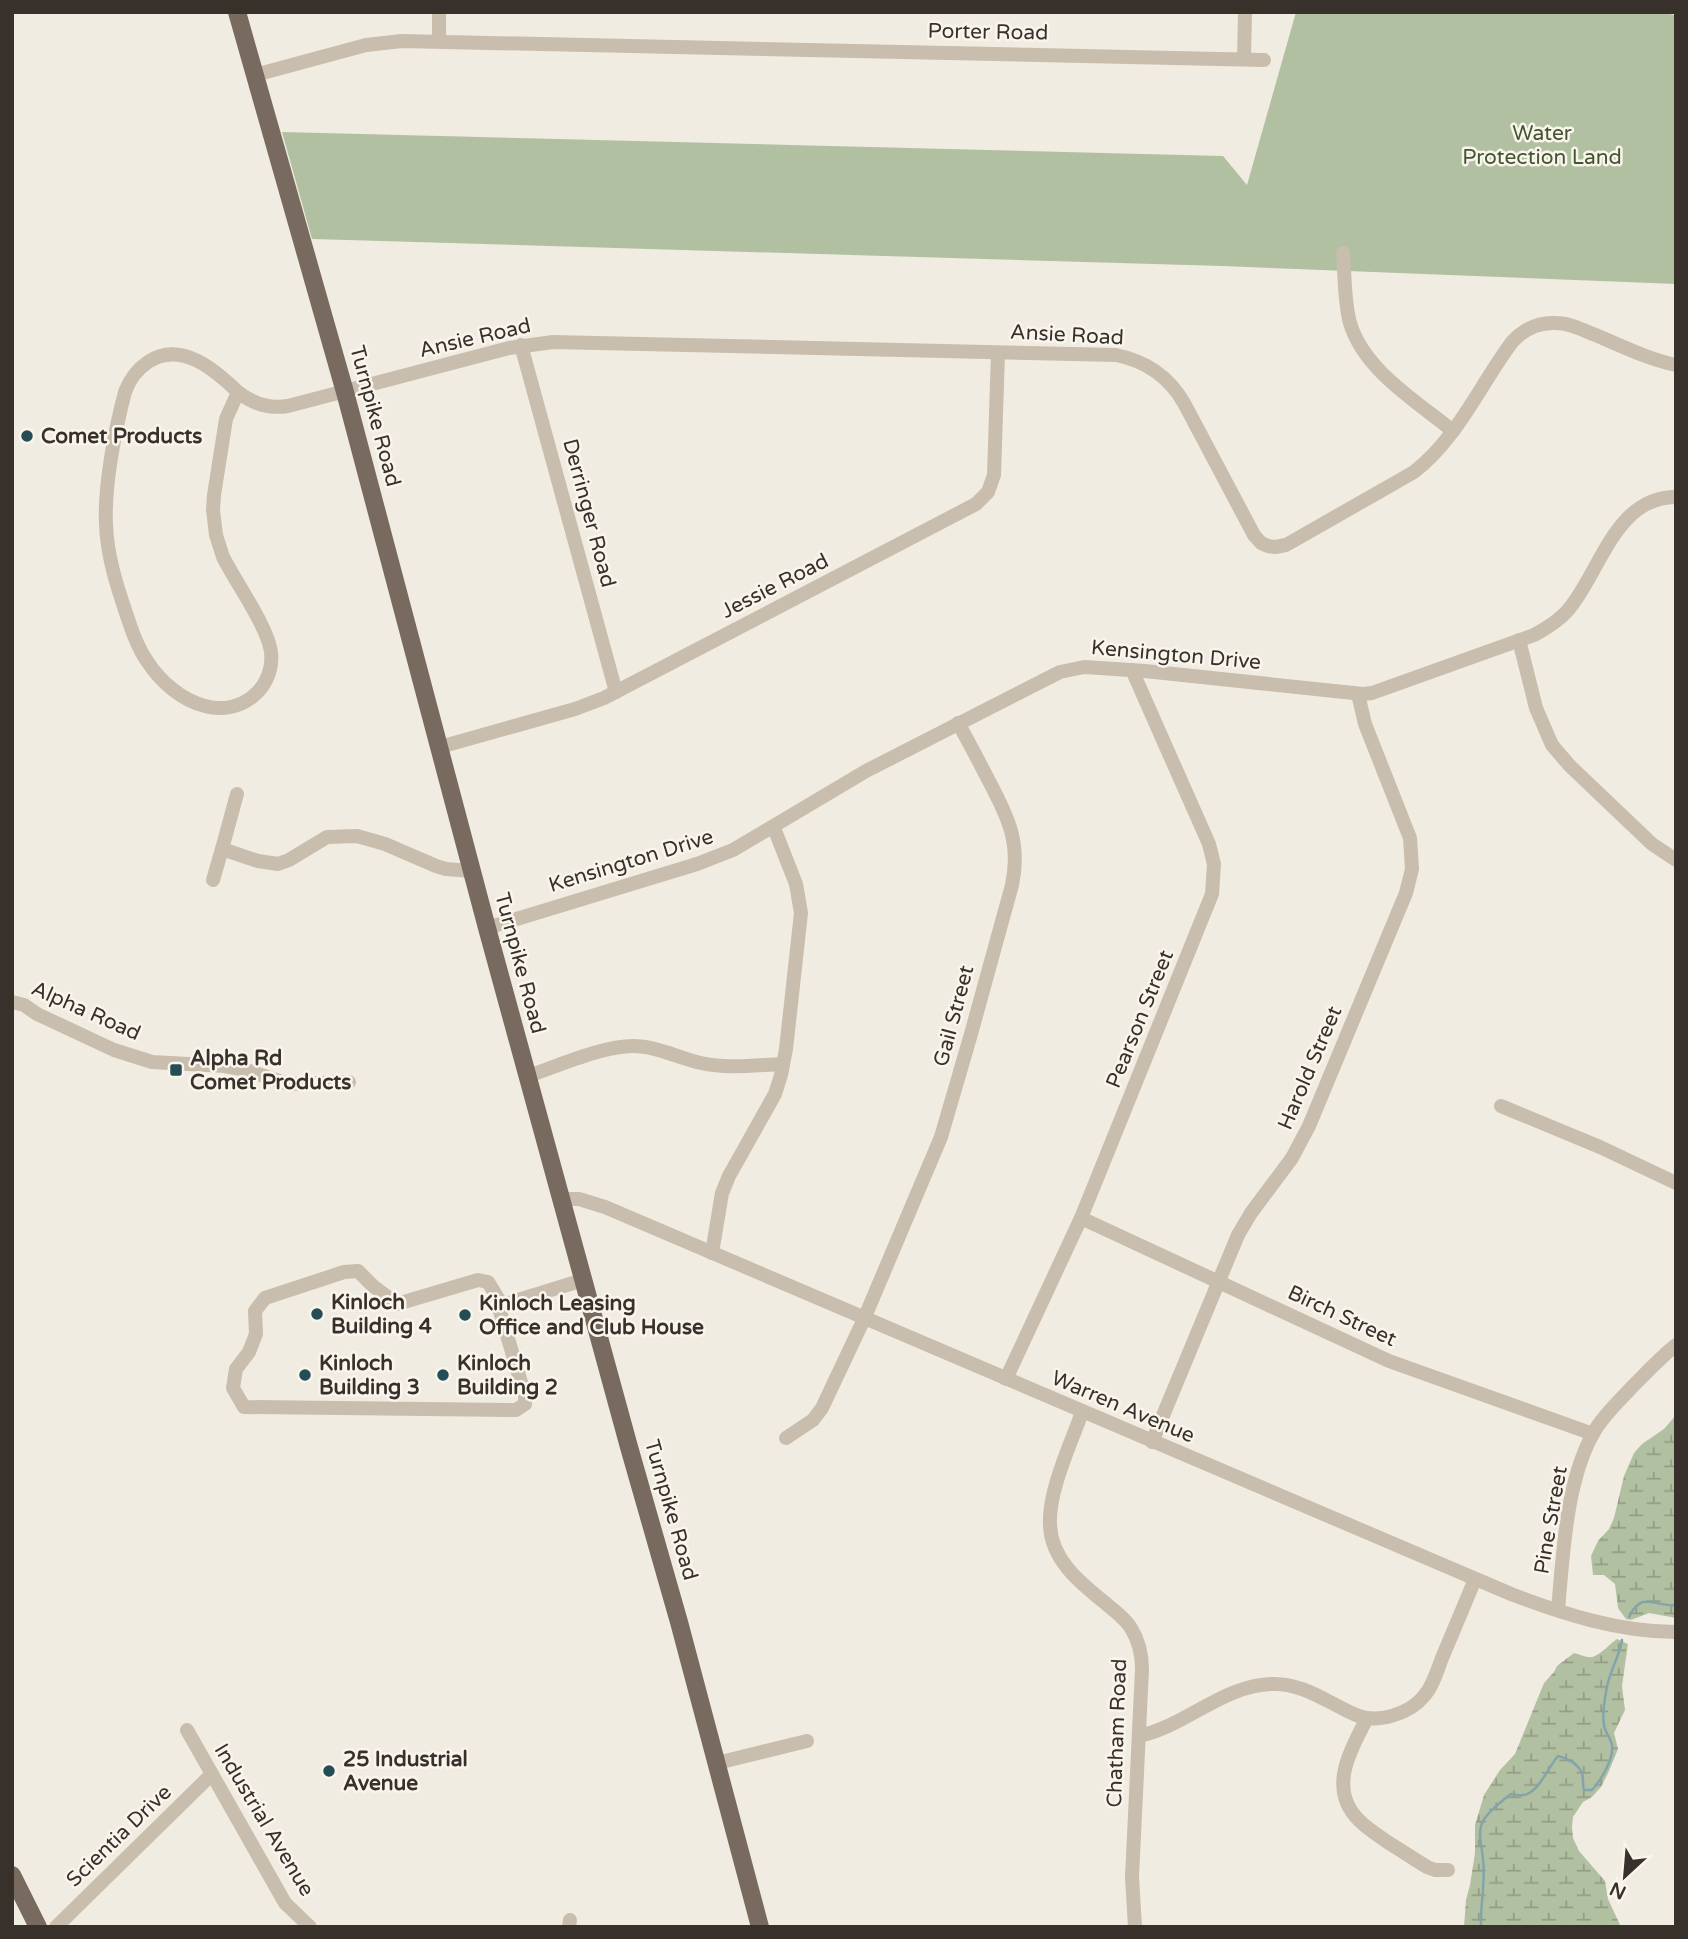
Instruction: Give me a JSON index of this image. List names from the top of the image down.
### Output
{
  "streets": {
    "main road": ["Turnpike Road"],
    "street": [
      "Porter Road",
      "Ansie Road",
      "Derringer Road",
      "Jessie Road",
      "Kensington Drive",
      "Alpha Road",
      "Gail Street",
      "Pearson Street",
      "Harold Street",
      "Birch Street",
      "Warren Avenue",
      "Pine Street",
      "Chatham Road",
      "Industrial Avenue",
      "Scientia Drive"
    ]
  },
  "crossings": [
    ["Porter Road", "Turnpike Road"],
    ["Ansie Road", "Turnpike Road"],
    ["Ansie Road", "Derringer Road"],
    ["Ansie Road", "Jessie Road"],
    ["Turnpike Road", "Jessie Road"],
    ["Turnpike Road", "Kensington Drive"],
    ["Turnpike Road", "Warren Avenue"],
    ["Derringer Road", "Jessie Road"],
    ["Kensington Drive", "Gail Street"],
    ["Kensington Drive", "Pearson Street"],
    ["Kensington Drive", "Harold Street"],
    ["Gail Street", "Warren Avenue"],
    ["Pearson Street", "Birch Street"],
    ["Pearson Street", "Warren Avenue"],
    ["Harold Street", "Birch Street"],
    ["Harold Street", "Warren Avenue"],
    ["Birch Street", "Pine Street"],
    ["Warren Avenue", "Pine Street"],
    ["Warren Avenue", "Chatham Road"],
    ["Industrial Avenue", "Scientia Drive"]
  ],
  "parks": ["Water Protection Land"],
  "places": {
    "other": [
      "Comet Products",
      "Kinloch Building 4",
      "Kinloch Leasing Office and Club House",
      "Kinloch Building 3",
      "Kinloch Building 2",
      "25 Industrial Avenue"
    ],
    "transit": ["Alpha Rd Comet Products"]
  },
  "north": "bottom left"
}
